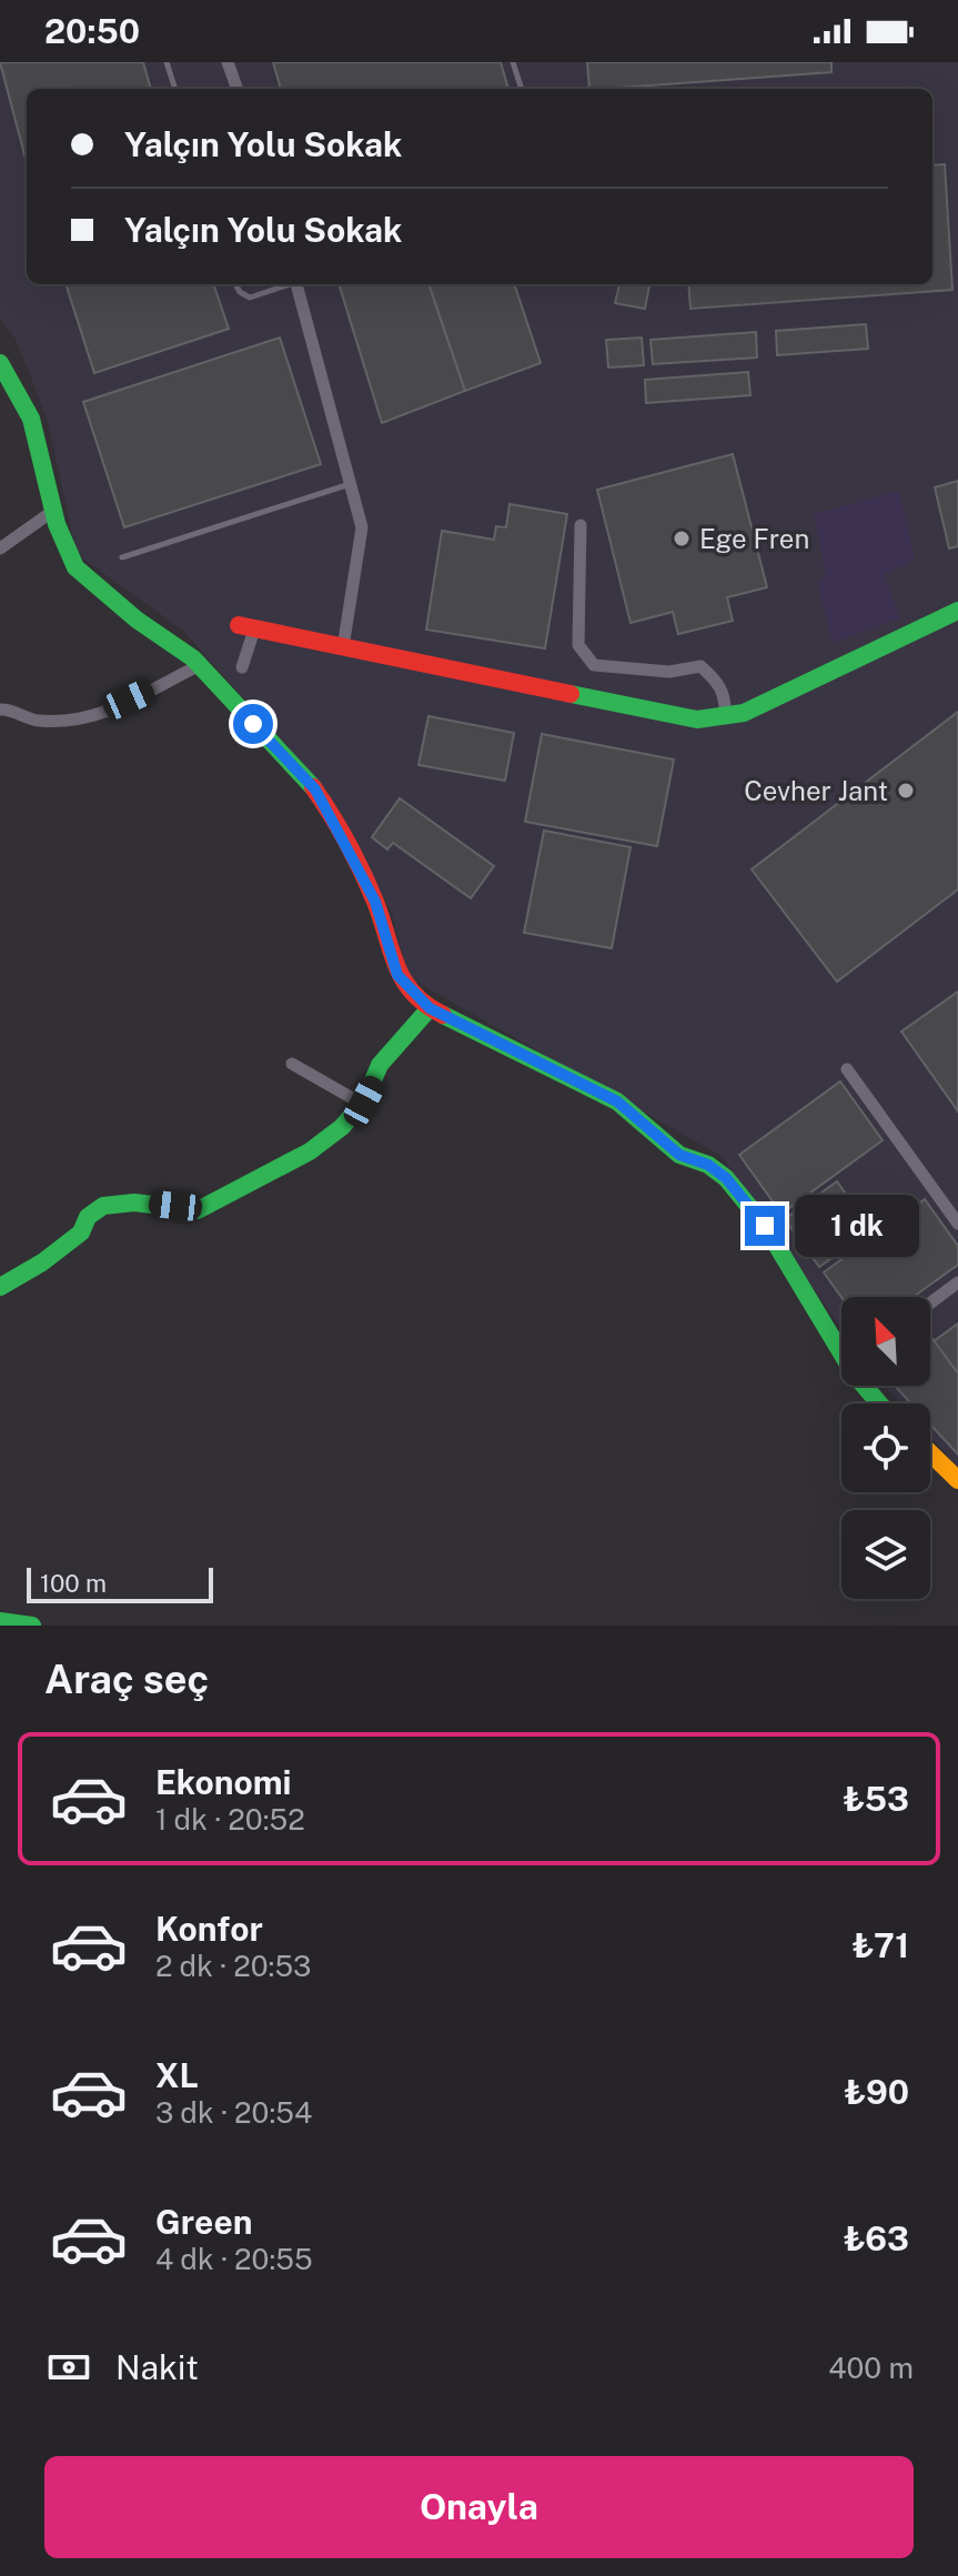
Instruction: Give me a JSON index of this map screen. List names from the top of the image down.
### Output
{
  "places": ["Ege Fren", "Cevher Jant"],
  "scale_bar": "100 m",
  "north": "top left",
  "page": {
    "status": "20:50",
    "banner": ["Yalçın Yolu Sokak", "Yalçın Yolu Sokak"],
    "bubble": "1 dk",
    "scale": "100 m",
    "heading": "Araç seç",
    "list": [
      {
        "name": "Ekonomi",
        "note": "1 dk · 20:52",
        "value": "₺53"
      },
      {
        "name": "Konfor",
        "note": "2 dk · 20:53",
        "value": "₺71"
      },
      {
        "name": "XL",
        "note": "3 dk · 20:54",
        "value": "₺90"
      },
      {
        "name": "Green",
        "note": "4 dk · 20:55",
        "value": "₺63"
      }
    ],
    "pay": ["Nakit", "400 m"],
    "buttons": "Onayla"
  }
}
